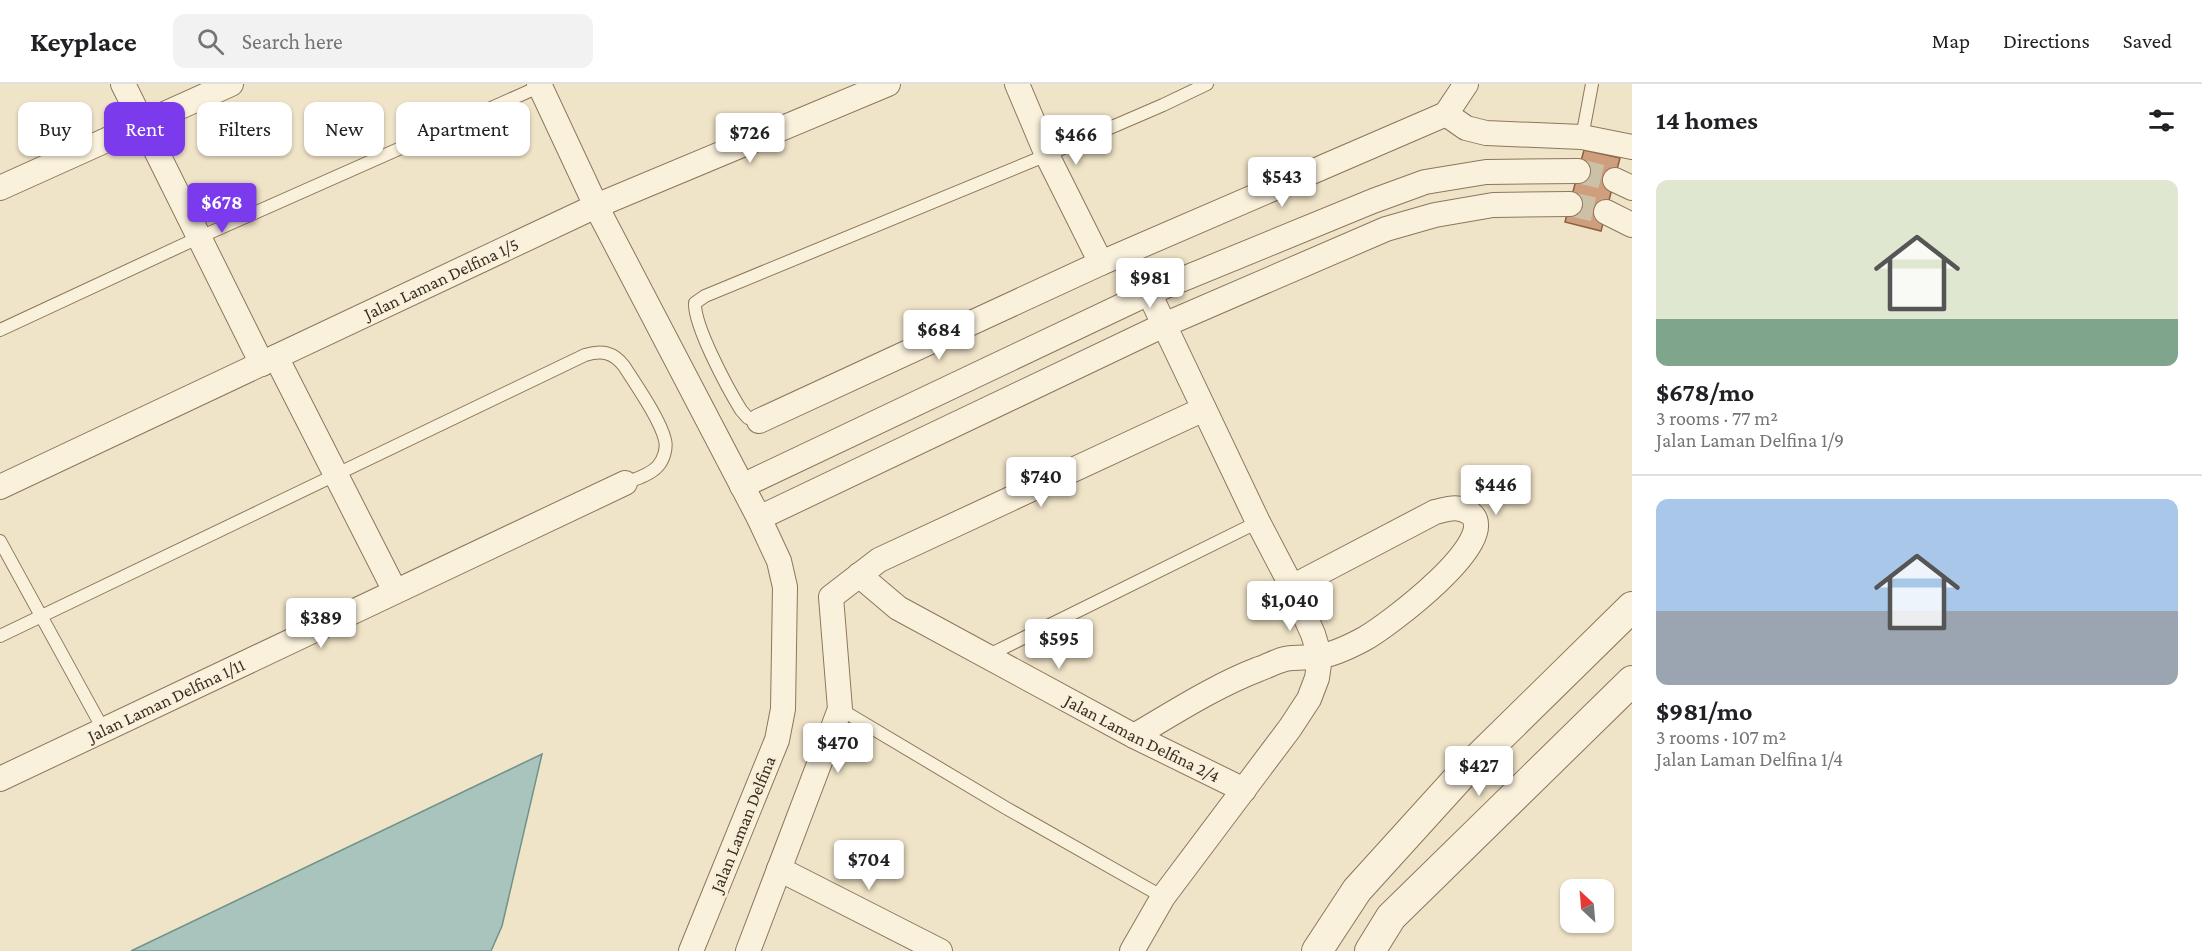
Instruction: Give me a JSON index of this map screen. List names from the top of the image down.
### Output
{
  "streets": {
    "street": [
      "Jalan Laman Delfina 1/5",
      "Jalan Laman Delfina 1/11",
      "Jalan Laman Delfina 2/4",
      "Jalan Laman Delfina"
    ]
  },
  "crossings": [
    ["Jalan Laman Delfina 1/5", "Jalan Laman Delfina"]
  ],
  "north": "top left",
  "page": {
    "header": "Keyplace",
    "search": "Search here",
    "nav": ["Map", "Directions", "Saved"],
    "heading": "14 homes",
    "chip": [
      "Buy",
      "Rent",
      "Filters",
      "New",
      "Apartment"
    ],
    "price": [
      "$726",
      "$466",
      "$543",
      "$678",
      "$981",
      "$684",
      "$740",
      "$446",
      "$1,040",
      "$389",
      "$595",
      "$470",
      "$427",
      "$704"
    ],
    "list": [
      {
        "name": "$678/mo",
        "note": "3 rooms · 77 m² · Jalan Laman Delfina 1/9"
      },
      {
        "name": "$981/mo",
        "note": "3 rooms · 107 m² · Jalan Laman Delfina 1/4"
      }
    ]
  }
}
